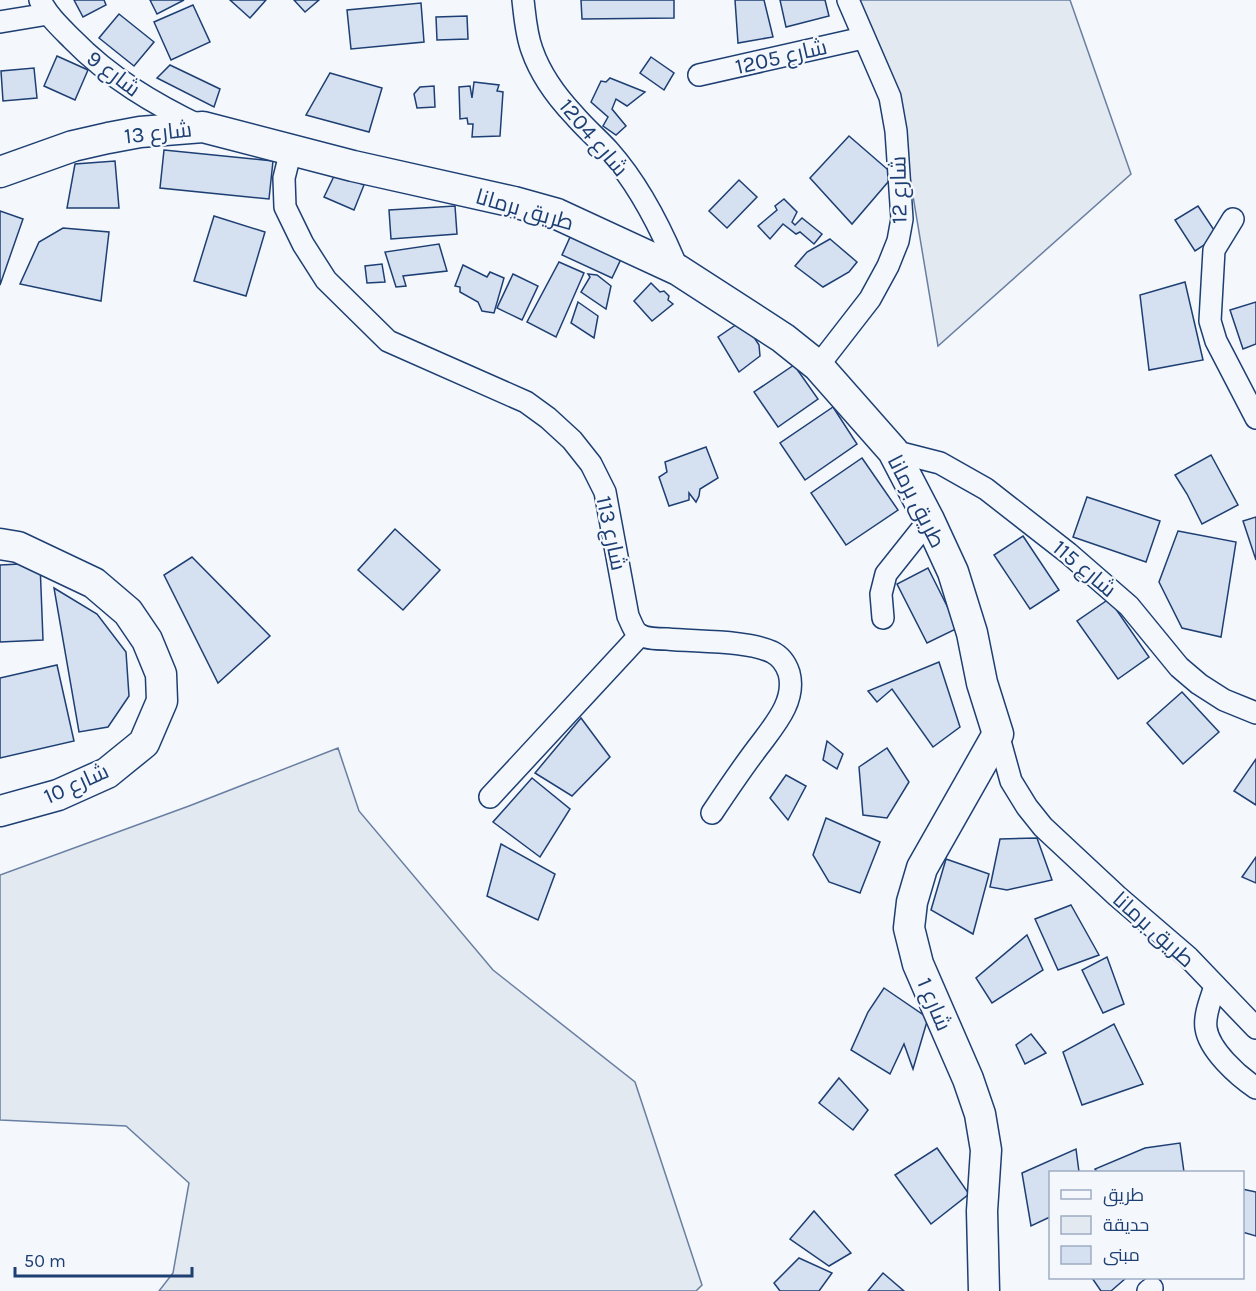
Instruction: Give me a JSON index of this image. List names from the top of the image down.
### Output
{
  "streets": {
    "street": [
      "شارع 1205",
      "شارع 9",
      "شارع 13",
      "شارع 1204",
      "شارع 12",
      "طريق برمانا",
      "شارع 113",
      "شارع 115",
      "شارع 10",
      "شارع 1"
    ]
  },
  "crossings": [
    ["شارع 1205", "شارع 12"],
    ["شارع 9", "شارع 13"],
    ["شارع 13", "طريق برمانا"],
    ["شارع 13", "شارع 113"],
    ["شارع 1204", "طريق برمانا"],
    ["شارع 12", "طريق برمانا"],
    ["طريق برمانا", "شارع 115"],
    ["طريق برمانا", "شارع 1"]
  ],
  "legend": ["طريق", "حديقة", "مبنى"],
  "scale_bar": "50 m"
}
